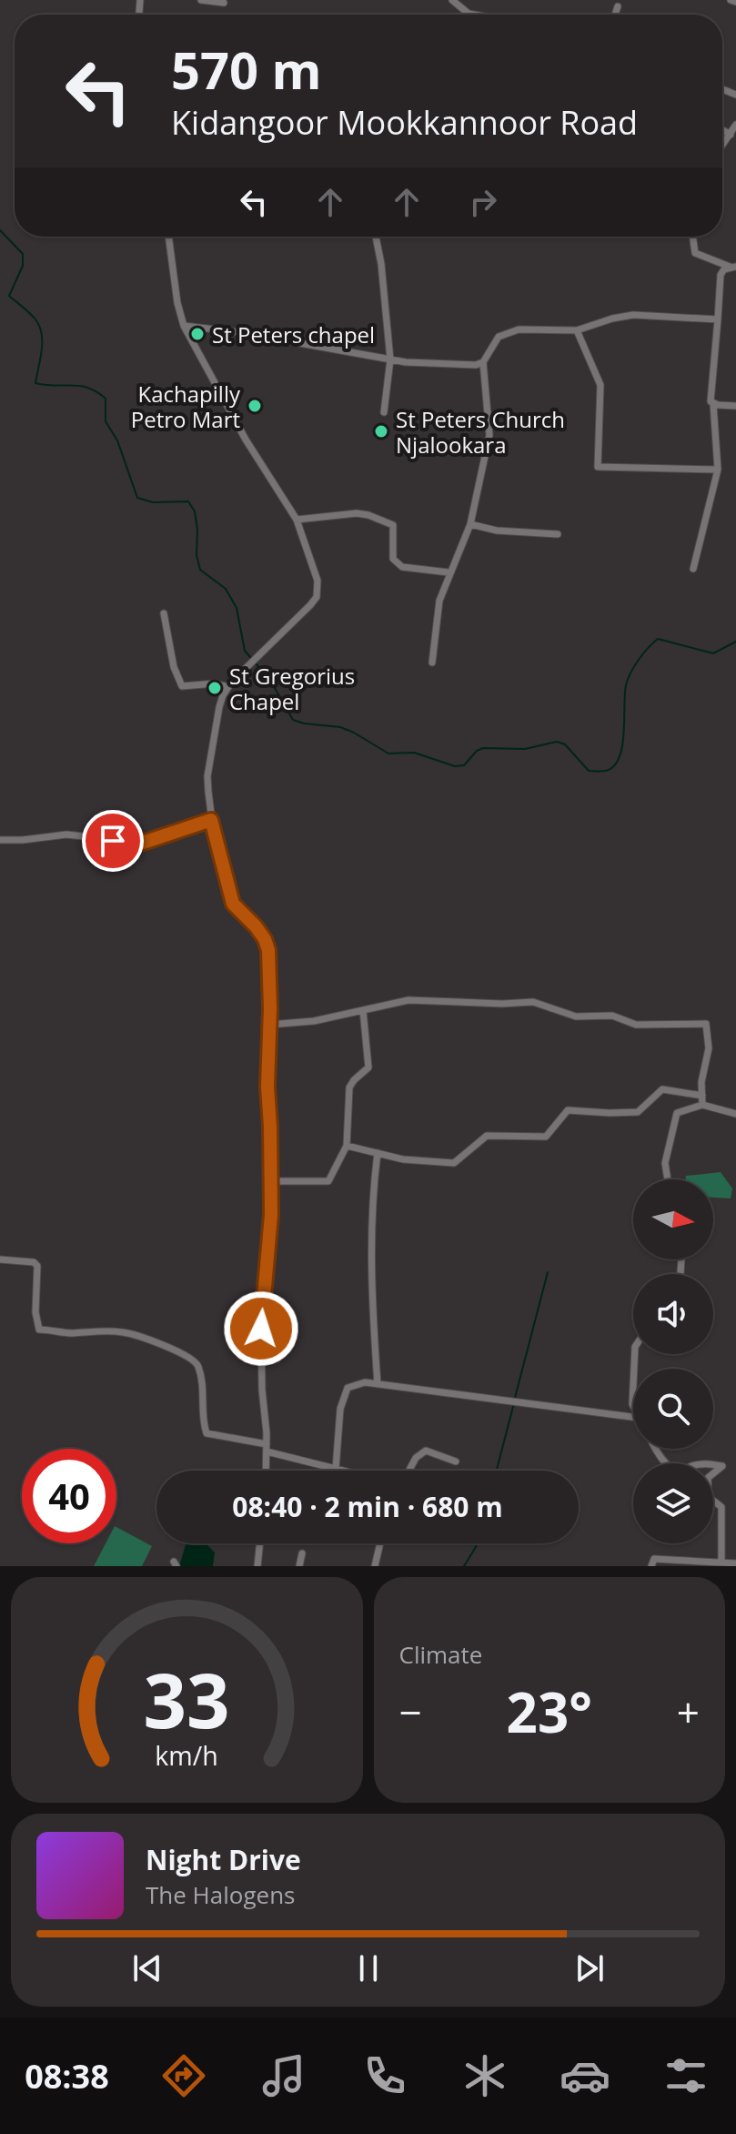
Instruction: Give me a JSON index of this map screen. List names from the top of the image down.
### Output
{
  "places": [
    "St Peters chapel",
    "Kachapilly Petro Mart",
    "St Peters Church Njalookara",
    "St Gregorius Chapel"
  ],
  "north": "right",
  "page": {
    "turn": ["570 m", "Kidangoor Mookkannoor Road"],
    "limit": "40",
    "trip": "08:40 · 2 min · 680 m",
    "tile": "Climate",
    "heat": ["−", "23°", "+"],
    "song": ["Night Drive", "The Halogens"],
    "tabs": "08:38",
    "gauge": ["33", "km/h"]
  }
}
